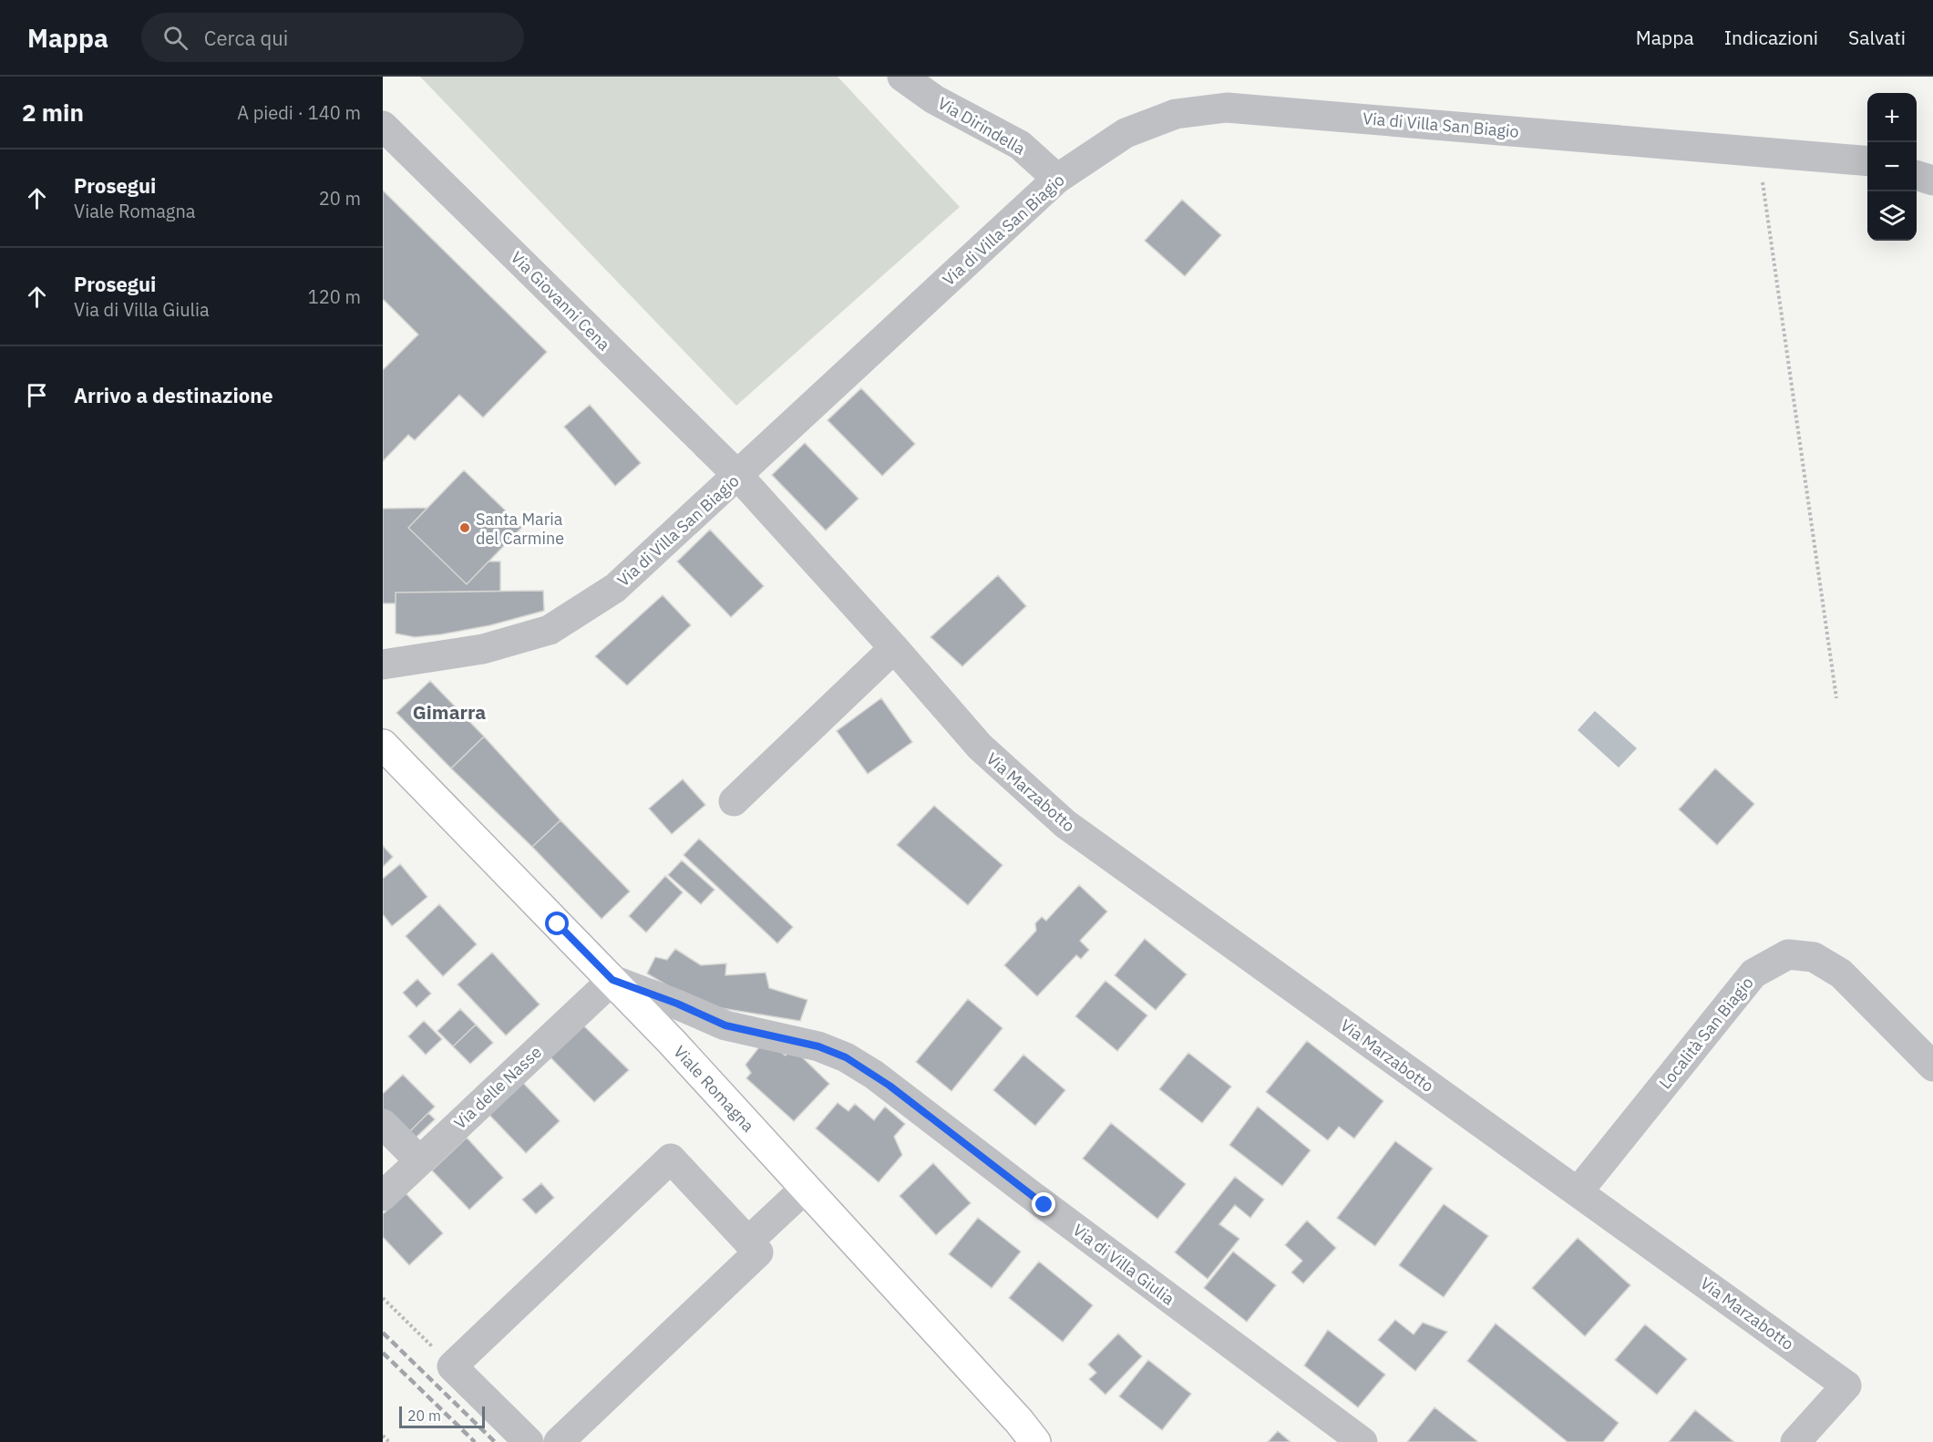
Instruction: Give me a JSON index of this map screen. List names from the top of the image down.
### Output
{
  "streets": {
    "main road": ["Viale Romagna"],
    "street": [
      "Via di Villa San Biagio",
      "Via Dirindella",
      "Via Giovanni Cena",
      "Via Marzabotto",
      "Località San Biagio",
      "Via delle Nasse",
      "Via di Villa Giulia"
    ]
  },
  "crossings": [
    ["Via di Villa San Biagio", "Via Dirindella"],
    ["Via di Villa San Biagio", "Via Giovanni Cena"],
    ["Via di Villa San Biagio", "Via Marzabotto"],
    ["Via Giovanni Cena", "Via Marzabotto"],
    ["Via Marzabotto", "Località San Biagio"],
    ["Via delle Nasse", "Viale Romagna"],
    ["Via delle Nasse", "Via di Villa Giulia"],
    ["Viale Romagna", "Via di Villa Giulia"]
  ],
  "districts": ["Gimarra"],
  "places": ["Santa Maria del Carmine"],
  "scale_bar": "20 m",
  "page": {
    "header": "Mappa",
    "search": "Cerca qui",
    "nav": ["Mappa", "Indicazioni", "Salvati"],
    "heading": ["2 min", "A piedi · 140 m"],
    "map_buttons": ["+", "−"],
    "list": [
      ["Prosegui", "Viale Romagna", "20 m"],
      ["Prosegui", "Via di Villa Giulia", "120 m"],
      "Arrivo a destinazione"
    ],
    "scale": "20 m"
  }
}
